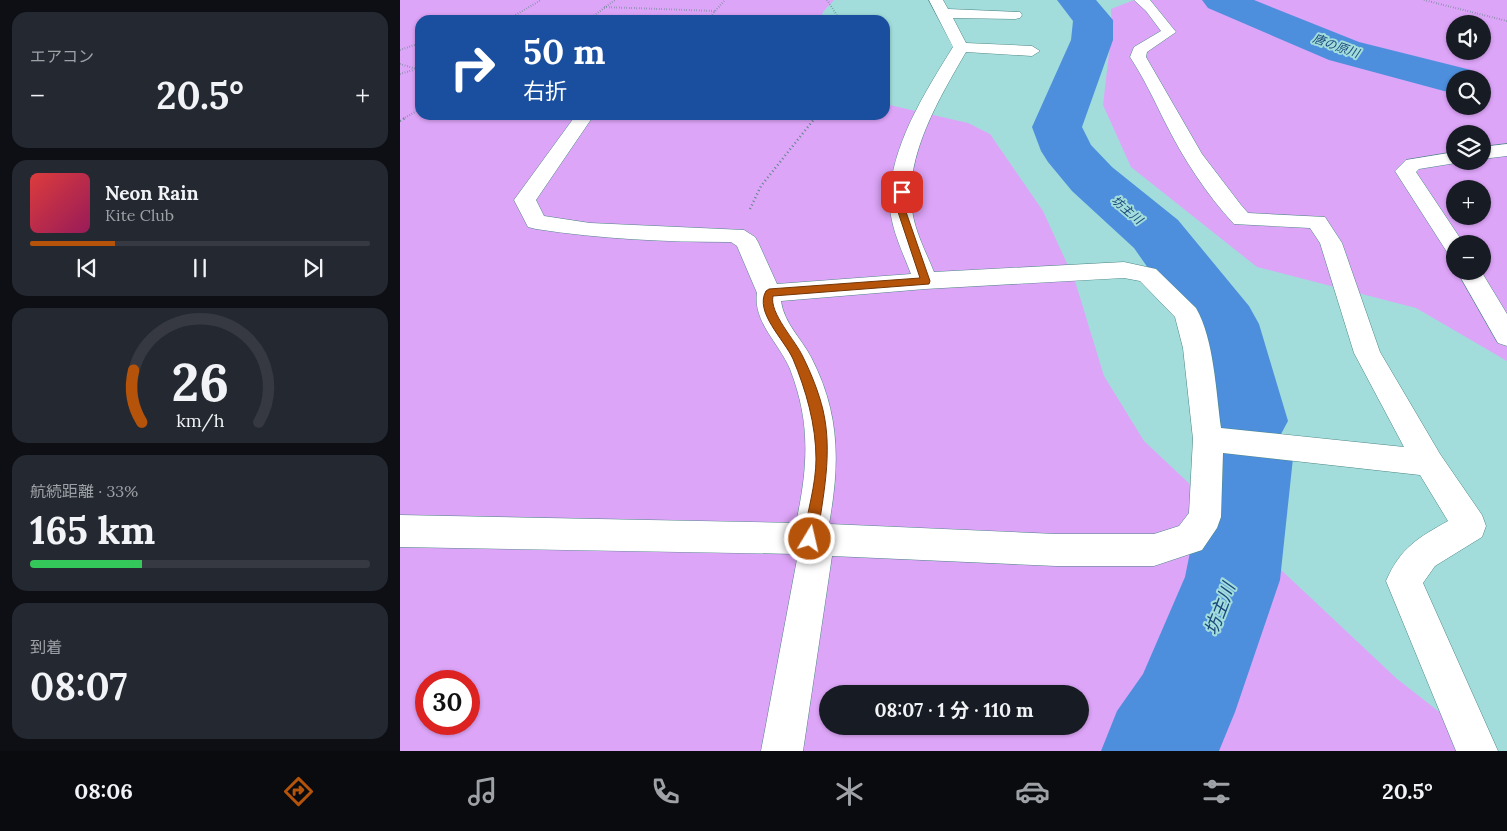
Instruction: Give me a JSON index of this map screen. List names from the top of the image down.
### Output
{
  "water": ["唐の原川", "坊主川"],
  "page": {
    "tile": [
      "エアコン",
      ["航続距離 · 33%", "165 km"],
      ["到着", "08:07"]
    ],
    "map_buttons": ["+", "−"],
    "turn": ["50 m", "右折"],
    "heat": ["−", "20.5°", "+"],
    "song": ["Neon Rain", "Kite Club"],
    "limit": "30",
    "trip": "08:07 · 1 分 · 110 m",
    "tabs": ["08:06", "20.5°"],
    "gauge": ["26", "km/h"]
  }
}
